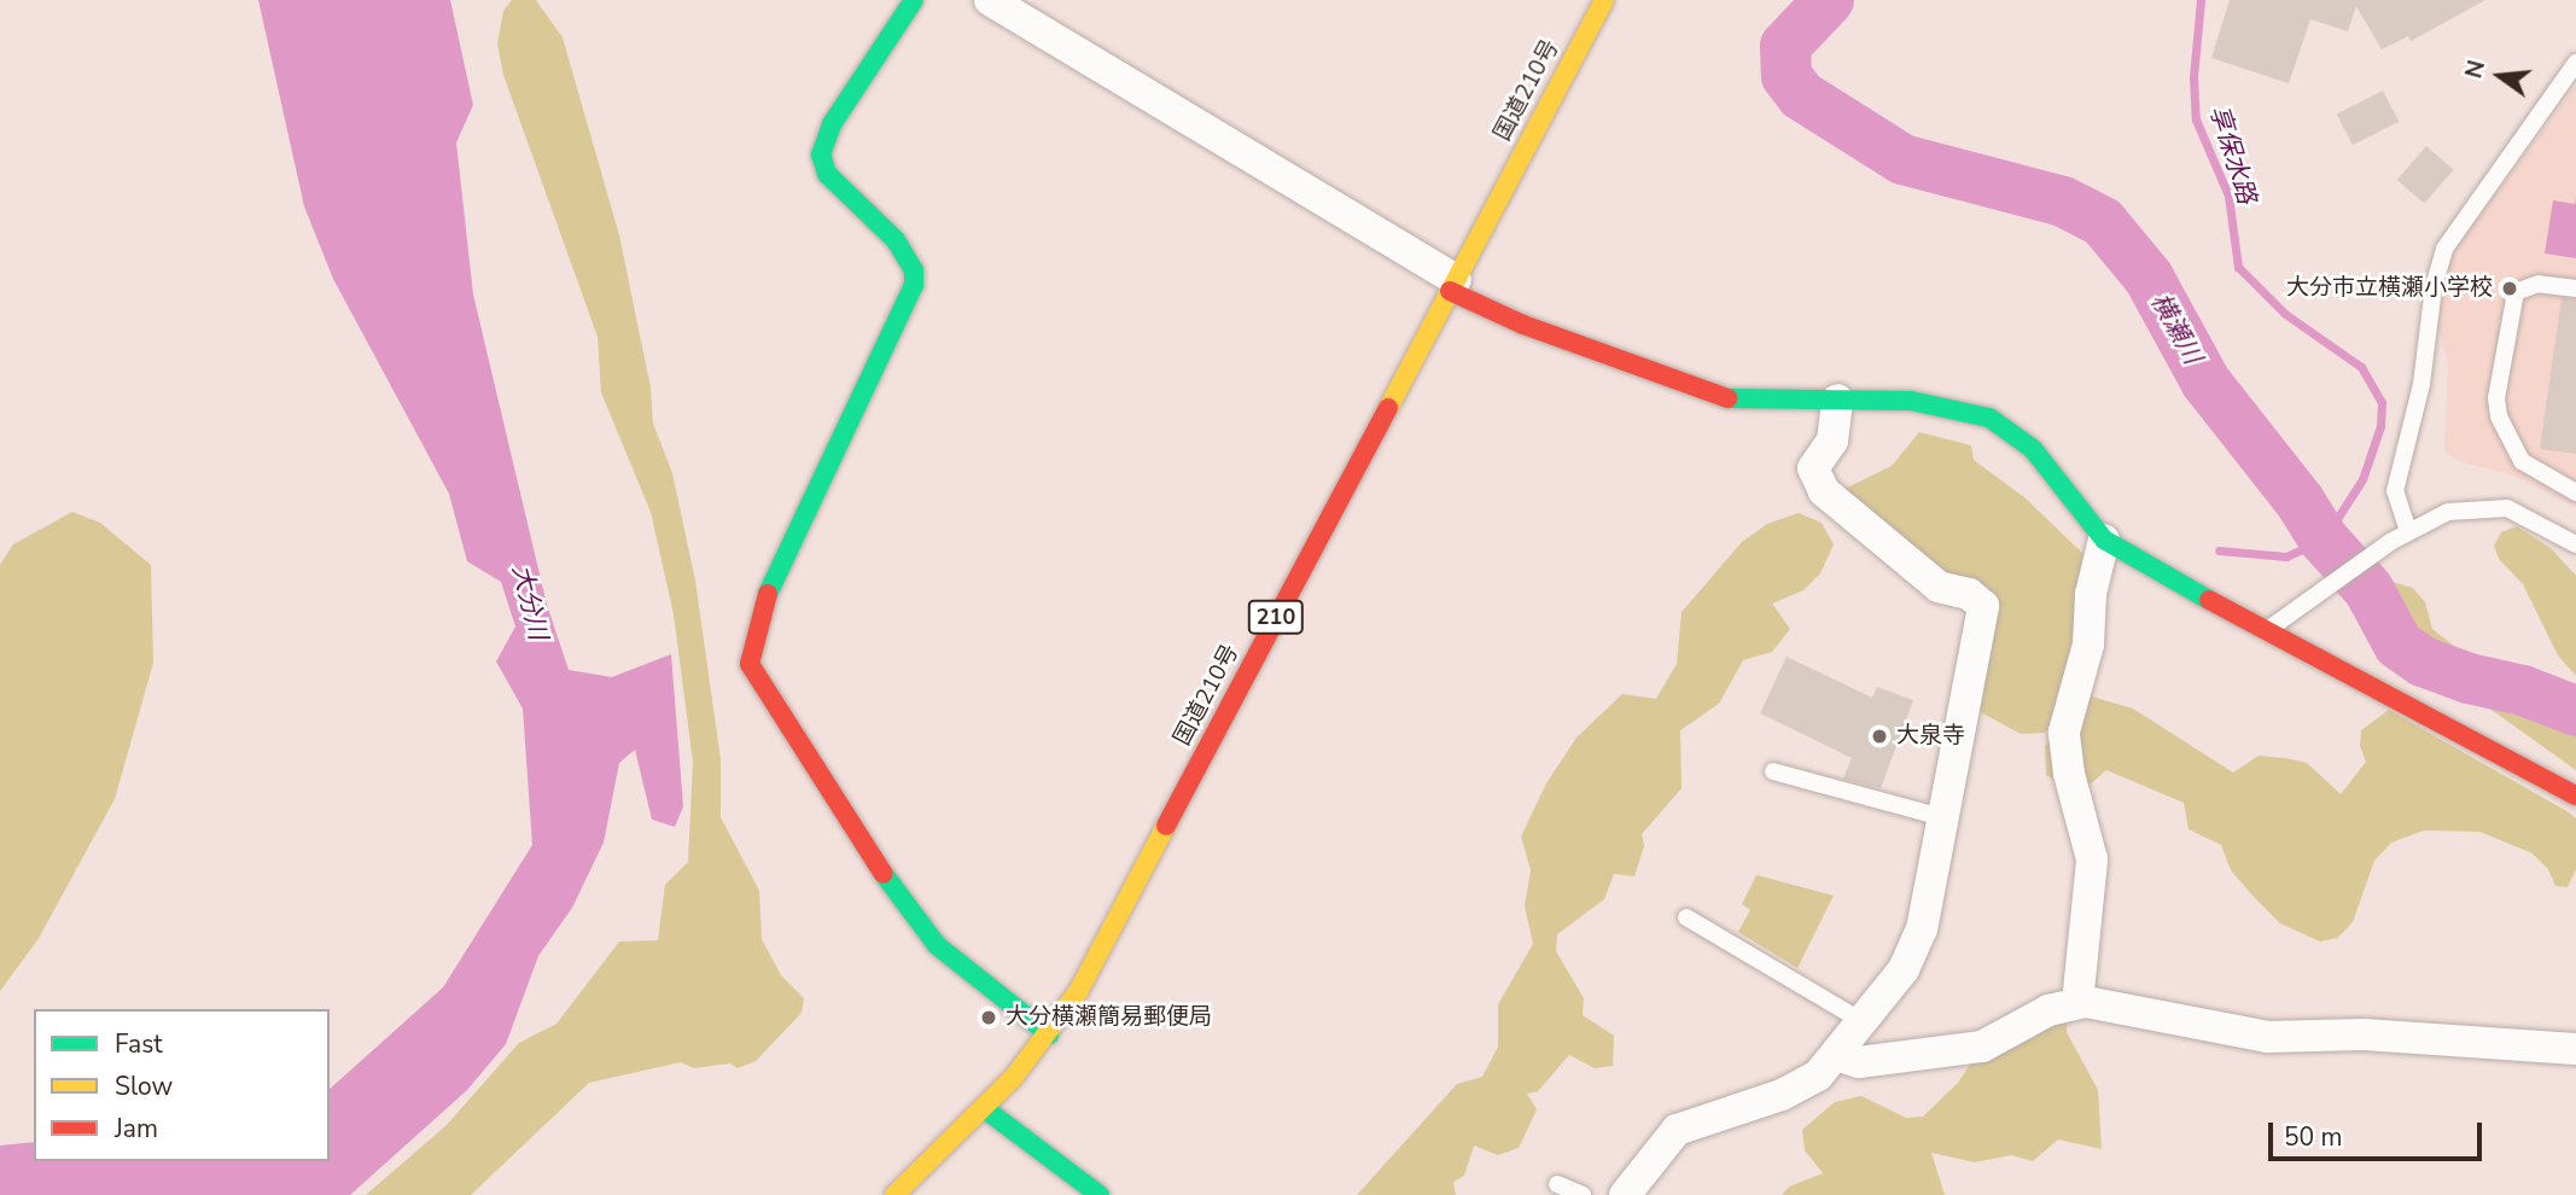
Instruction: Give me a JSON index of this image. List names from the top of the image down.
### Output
{
  "streets": {
    "main road": ["国道210号", "210"]
  },
  "water": ["享保水路", "横瀬川", "大分川"],
  "places": ["大分市立横瀬小学校", "大泉寺", "大分横瀬簡易郵便局"],
  "legend": ["Fast", "Slow", "Jam"],
  "scale_bar": "50 m",
  "north": "left"
}
